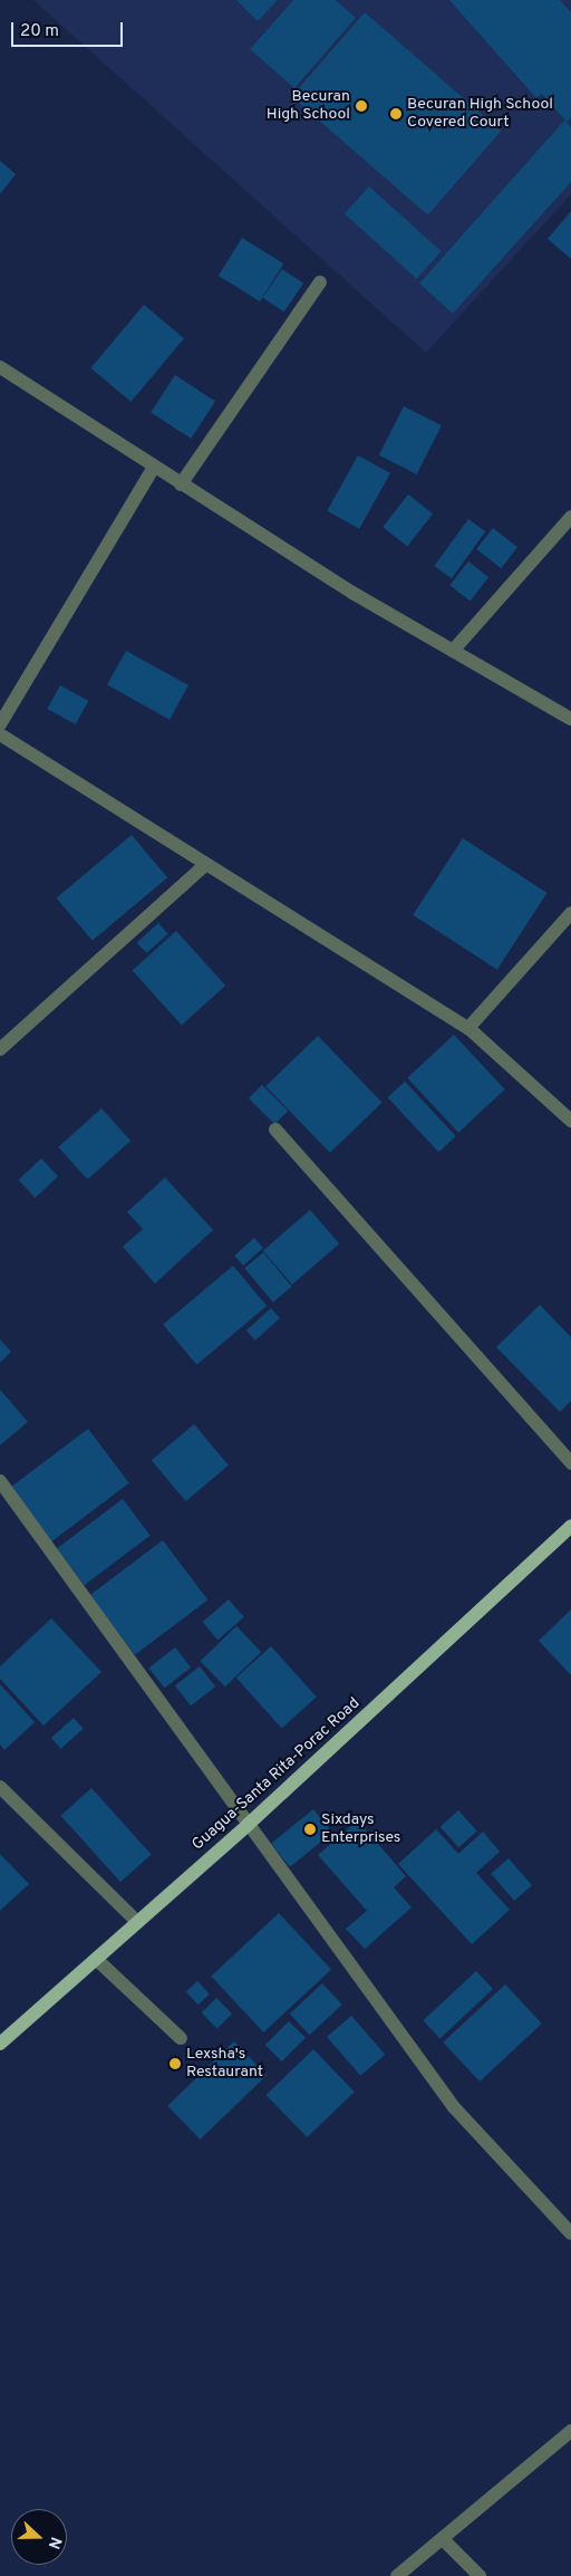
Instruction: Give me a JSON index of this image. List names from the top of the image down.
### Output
{
  "streets": {
    "main road": ["Guagua-Santa Rita-Porac Road"]
  },
  "places": [
    "Becuran High School",
    "Becuran High School Covered Court",
    "Sixdays Enterprises",
    "Lexsha's Restaurant"
  ],
  "scale_bar": "20 m",
  "north": "right"
}
